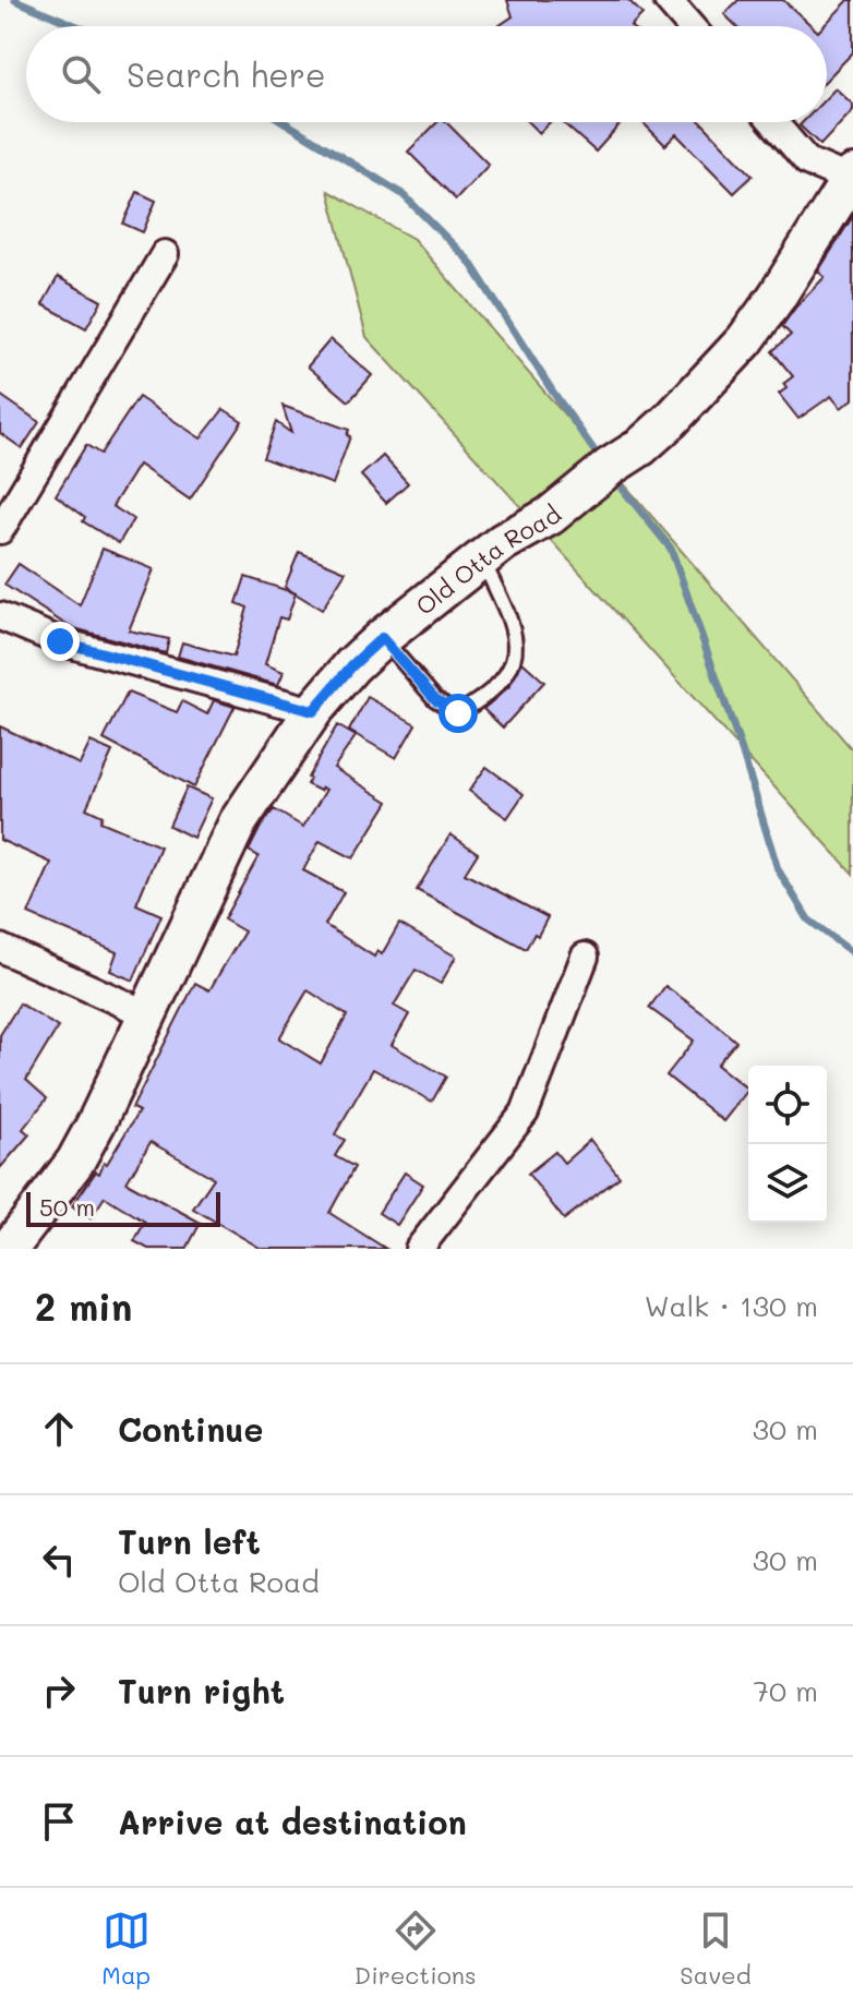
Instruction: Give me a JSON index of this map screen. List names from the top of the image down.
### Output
{
  "streets": {
    "street": ["Old Otta Road"]
  },
  "scale_bar": "50 m",
  "page": {
    "search": "Search here",
    "scale": "50 m",
    "heading": ["2 min", "Walk · 130 m"],
    "list": [
      ["Continue", "30 m"],
      ["Turn left", "Old Otta Road", "30 m"],
      ["Turn right", "70 m"],
      "Arrive at destination"
    ],
    "nav": ["Map", "Directions", "Saved"]
  }
}
